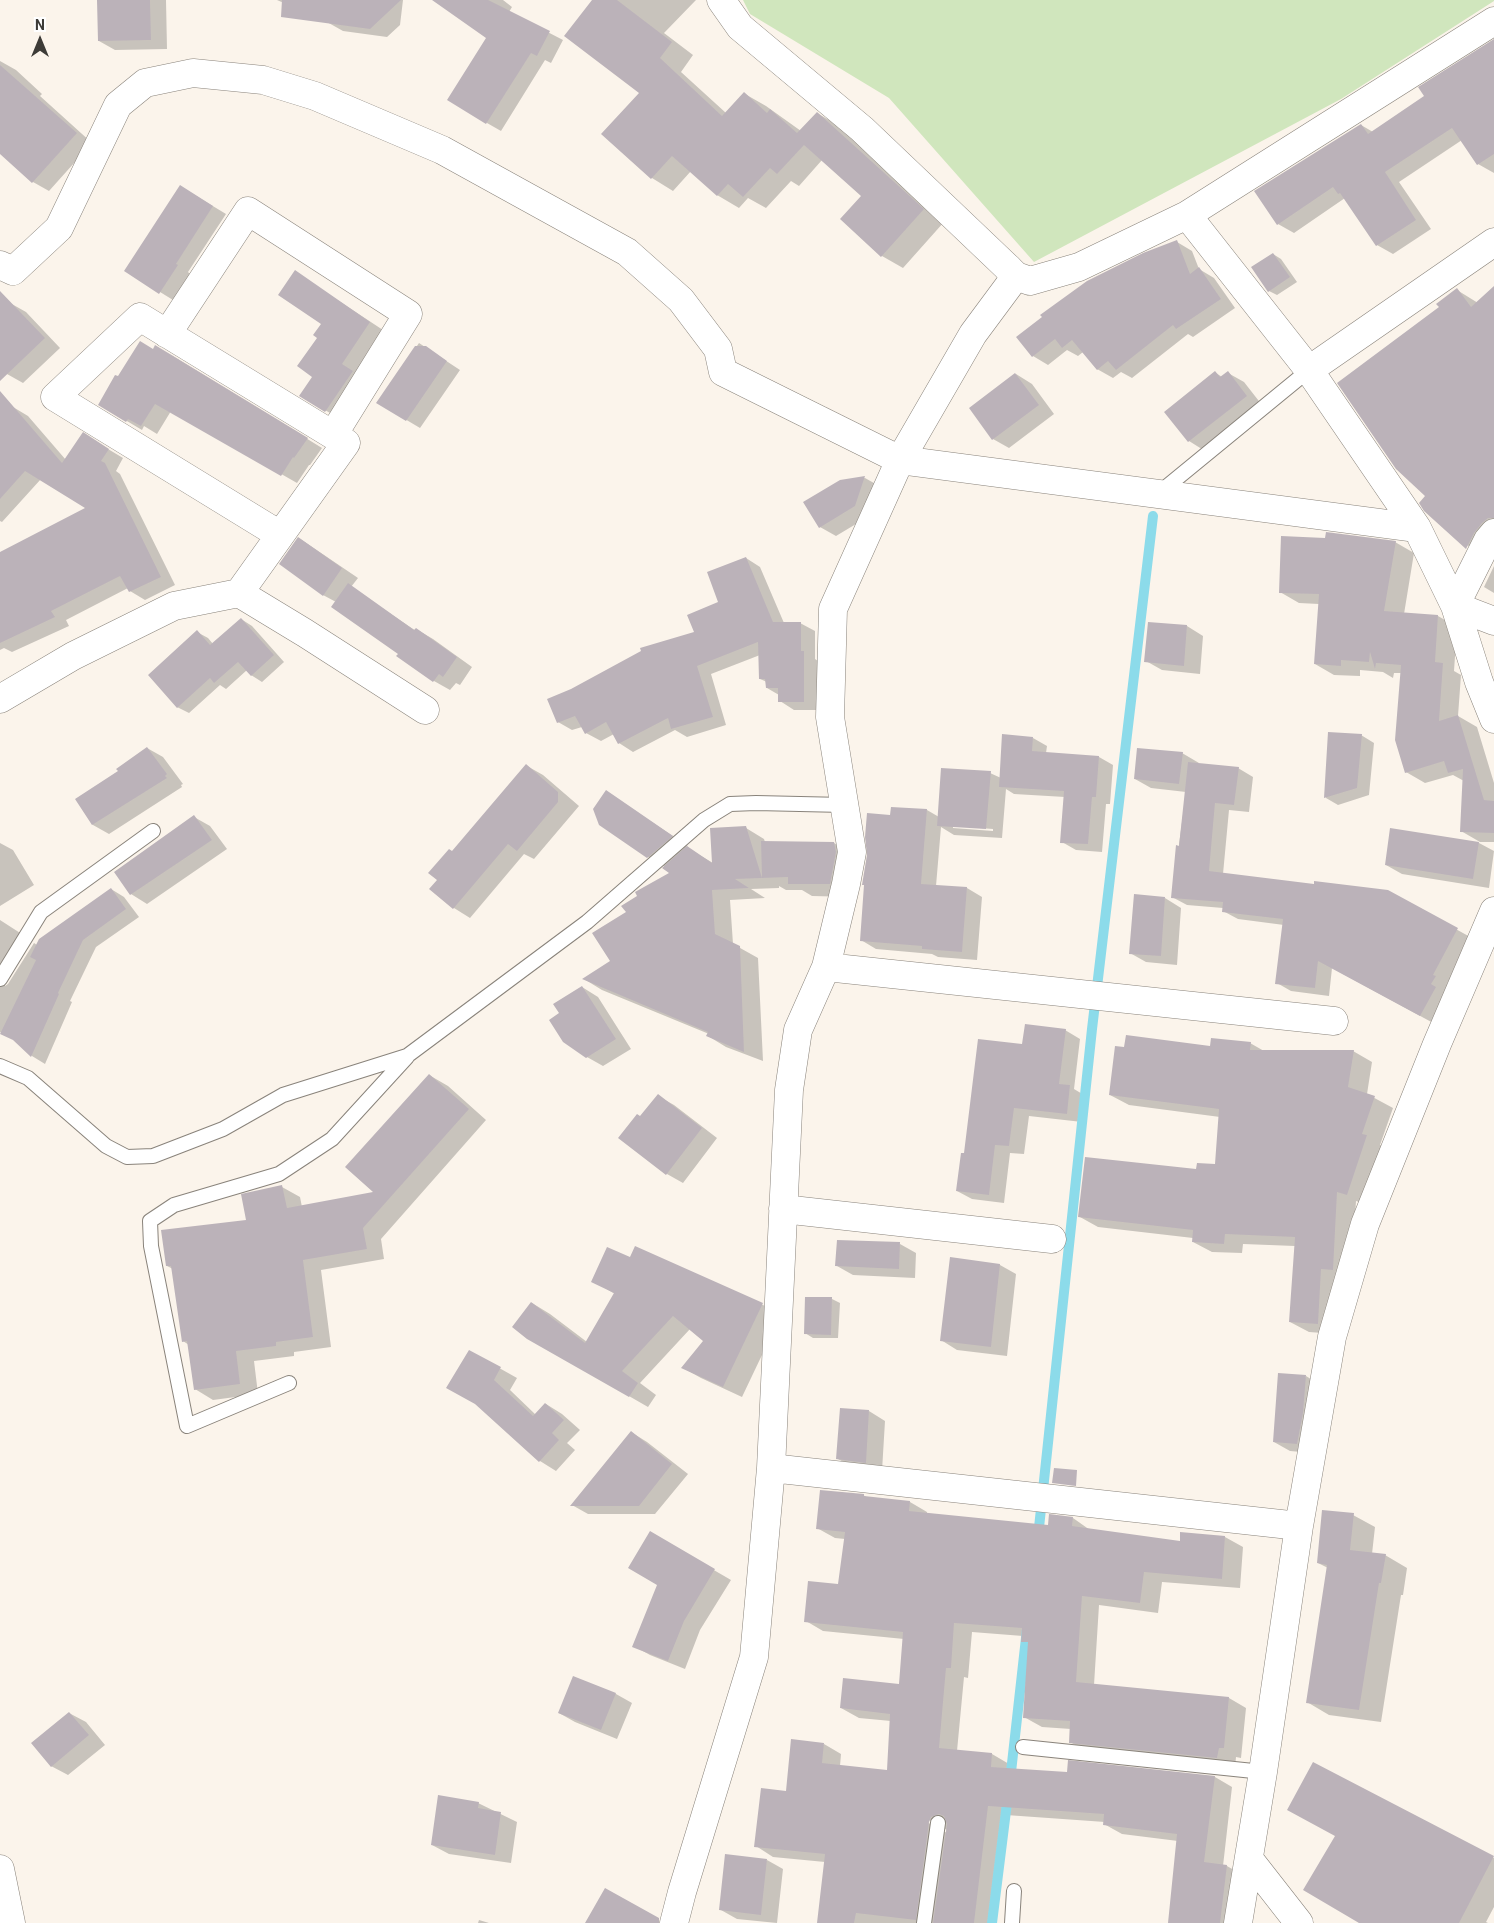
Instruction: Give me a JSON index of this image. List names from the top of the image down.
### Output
{
  "north": "top"
}
